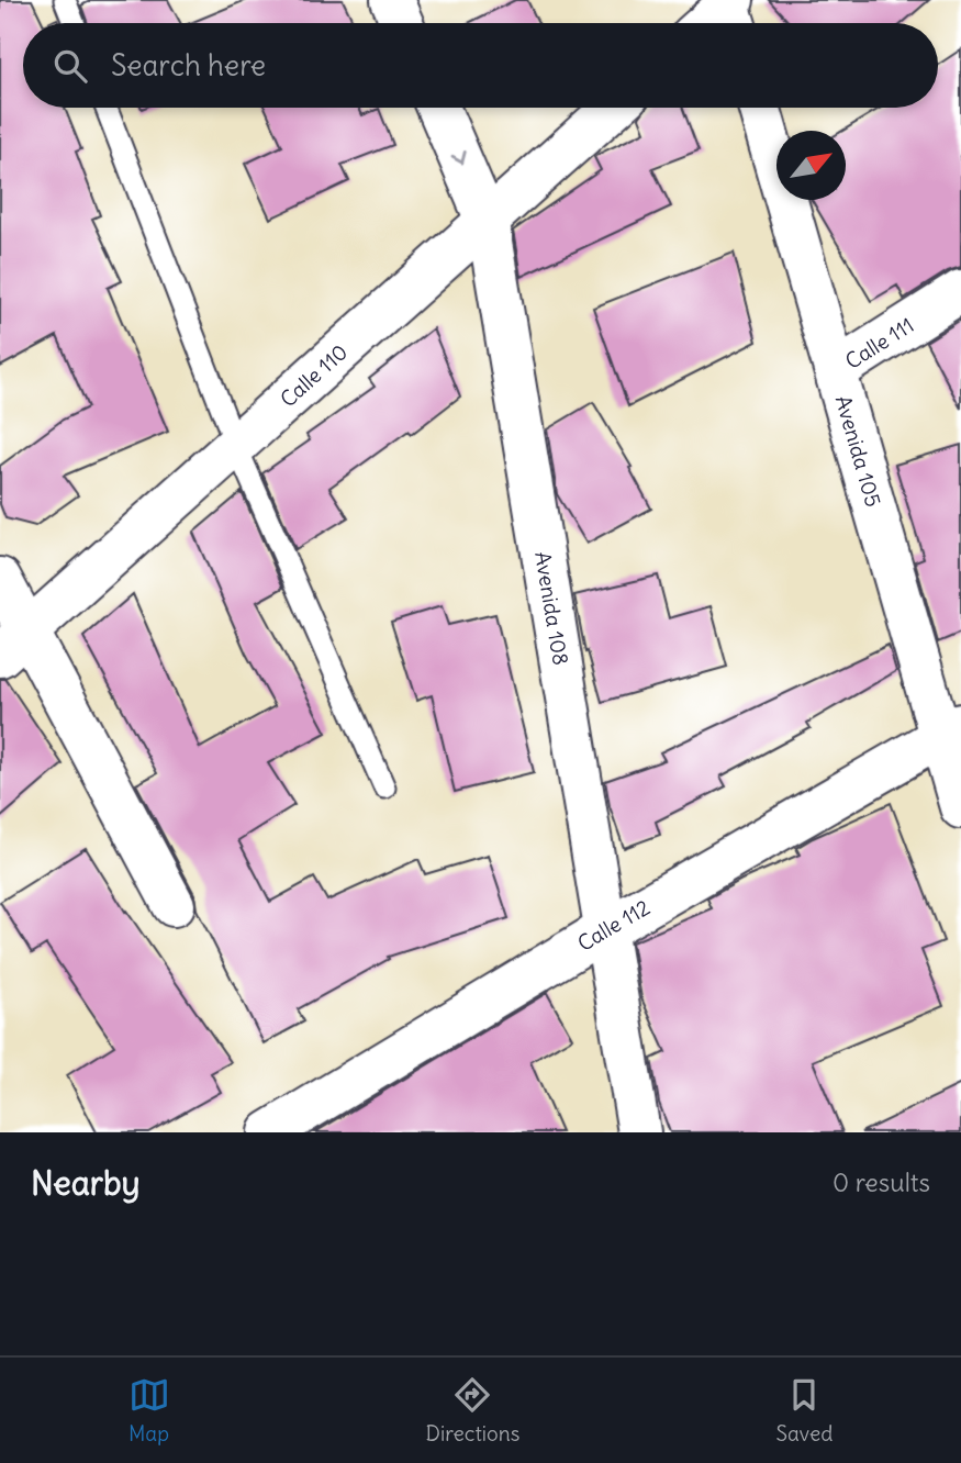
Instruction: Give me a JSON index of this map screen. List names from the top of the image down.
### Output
{
  "streets": {
    "street": [
      "Calle 111",
      "Calle 110",
      "Avenida 105",
      "Avenida 108",
      "Calle 112"
    ]
  },
  "crossings": [
    ["Calle 111", "Avenida 105"],
    ["Calle 110", "Avenida 108"],
    ["Avenida 105", "Calle 112"],
    ["Avenida 108", "Calle 112"]
  ],
  "north": "top right",
  "page": {
    "search": "Search here",
    "heading": ["Nearby", "0 results"],
    "nav": ["Map", "Directions", "Saved"]
  }
}
